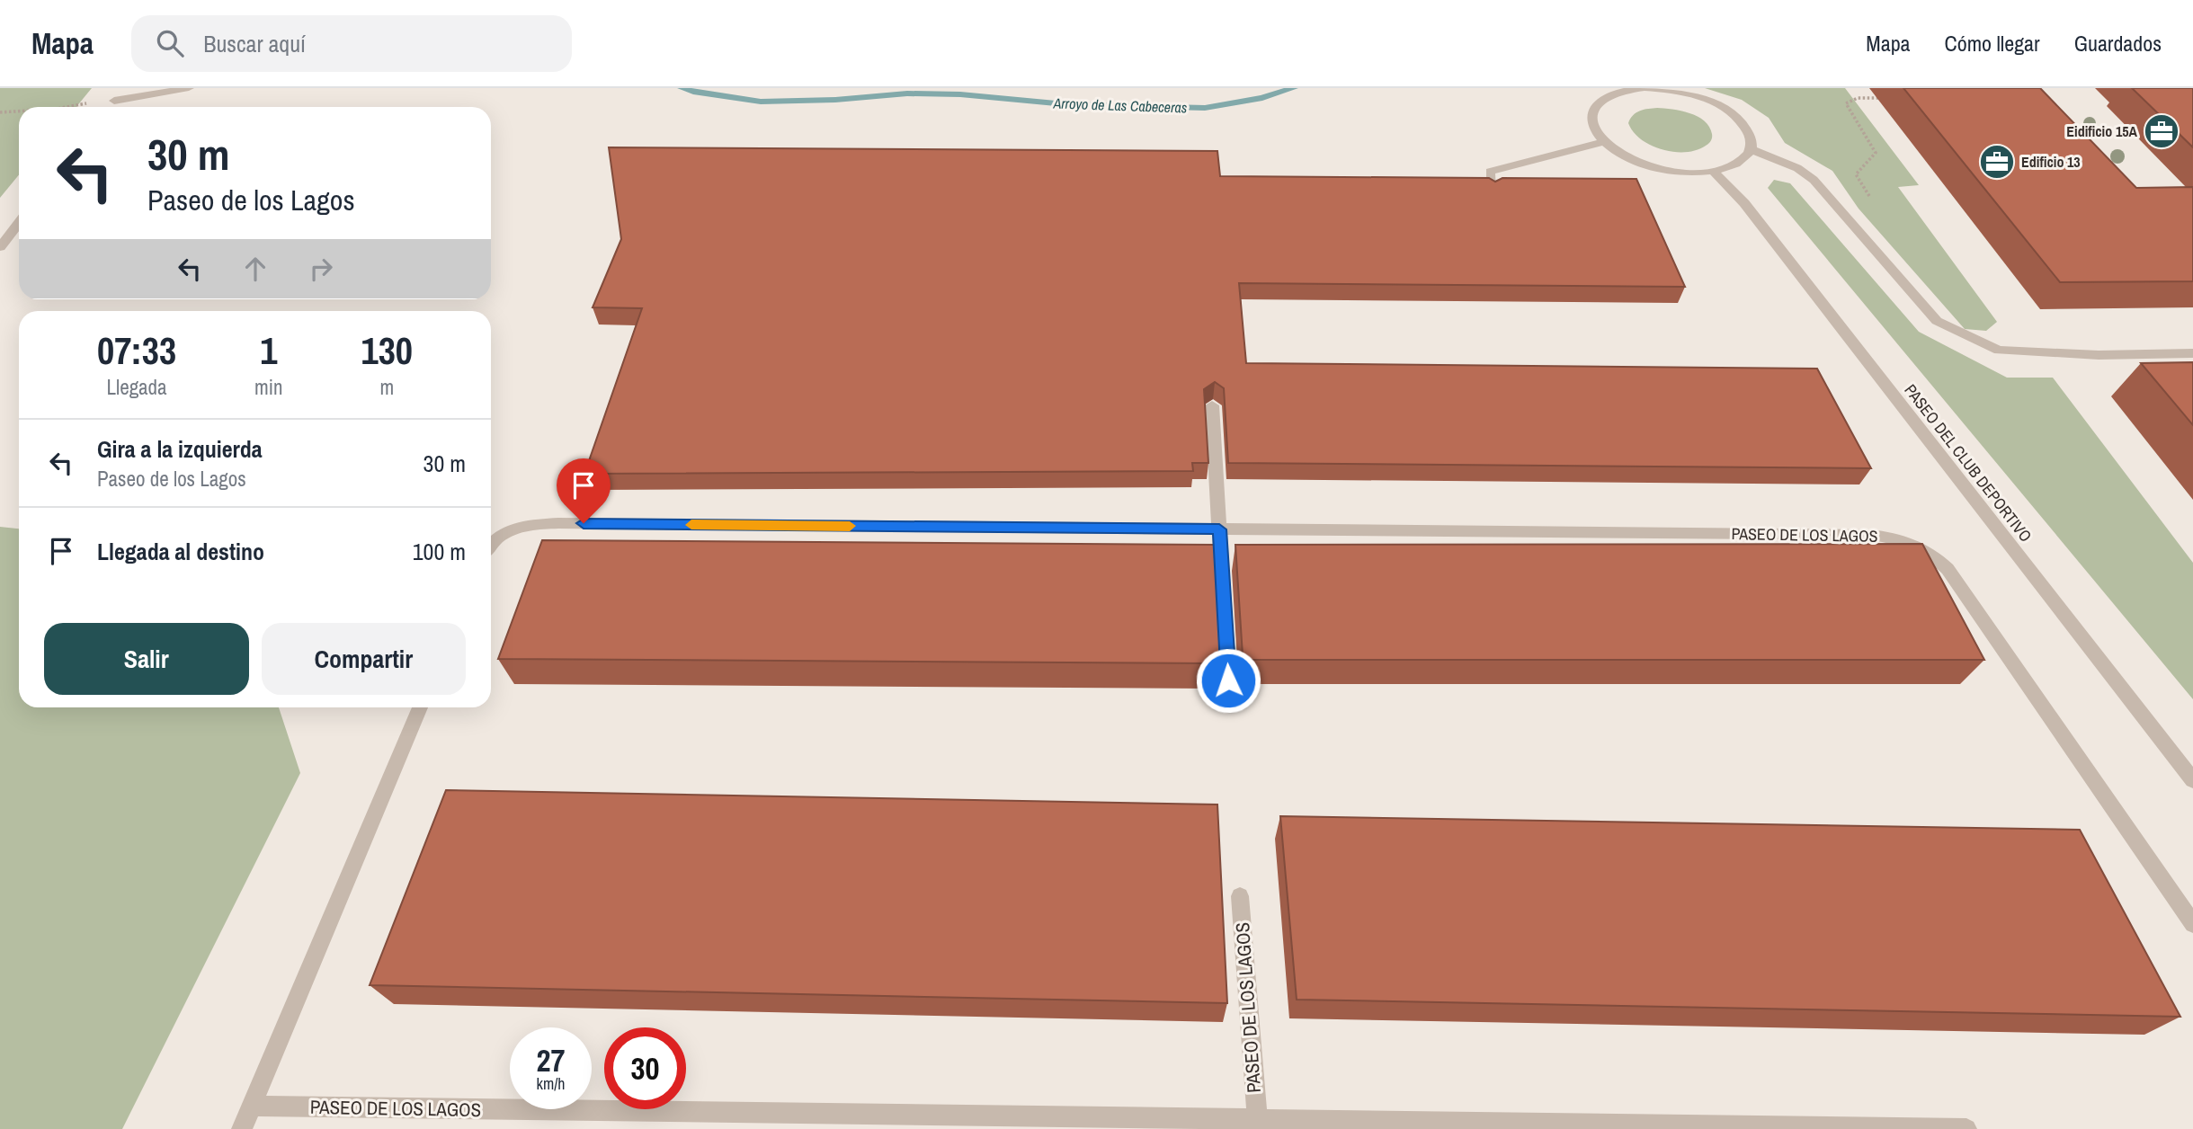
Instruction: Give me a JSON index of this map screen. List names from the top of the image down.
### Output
{
  "streets": {
    "street": ["PASEO DEL CLUB DEPORTIVO", "PASEO DE LOS LAGOS"]
  },
  "water": ["Arroyo de Las Cabeceras"],
  "places": {
    "office": ["Eidificio 15A", "Edificio 13"]
  },
  "page": {
    "header": "Mapa",
    "search": "Buscar aquí",
    "nav": ["Mapa", "Cómo llegar", "Guardados"],
    "turn": ["30 m", "Paseo de los Lagos"],
    "eta": [
      "07:33",
      "Llegada",
      "1",
      "min",
      "130",
      "m"
    ],
    "list": [
      {
        "name": "Gira a la izquierda",
        "note": "Paseo de los Lagos",
        "value": "30 m"
      },
      {
        "name": "Llegada al destino",
        "value": "100 m"
      }
    ],
    "buttons": ["Salir", "Compartir"],
    "speed": "27 km/h",
    "limit": "30"
  }
}
